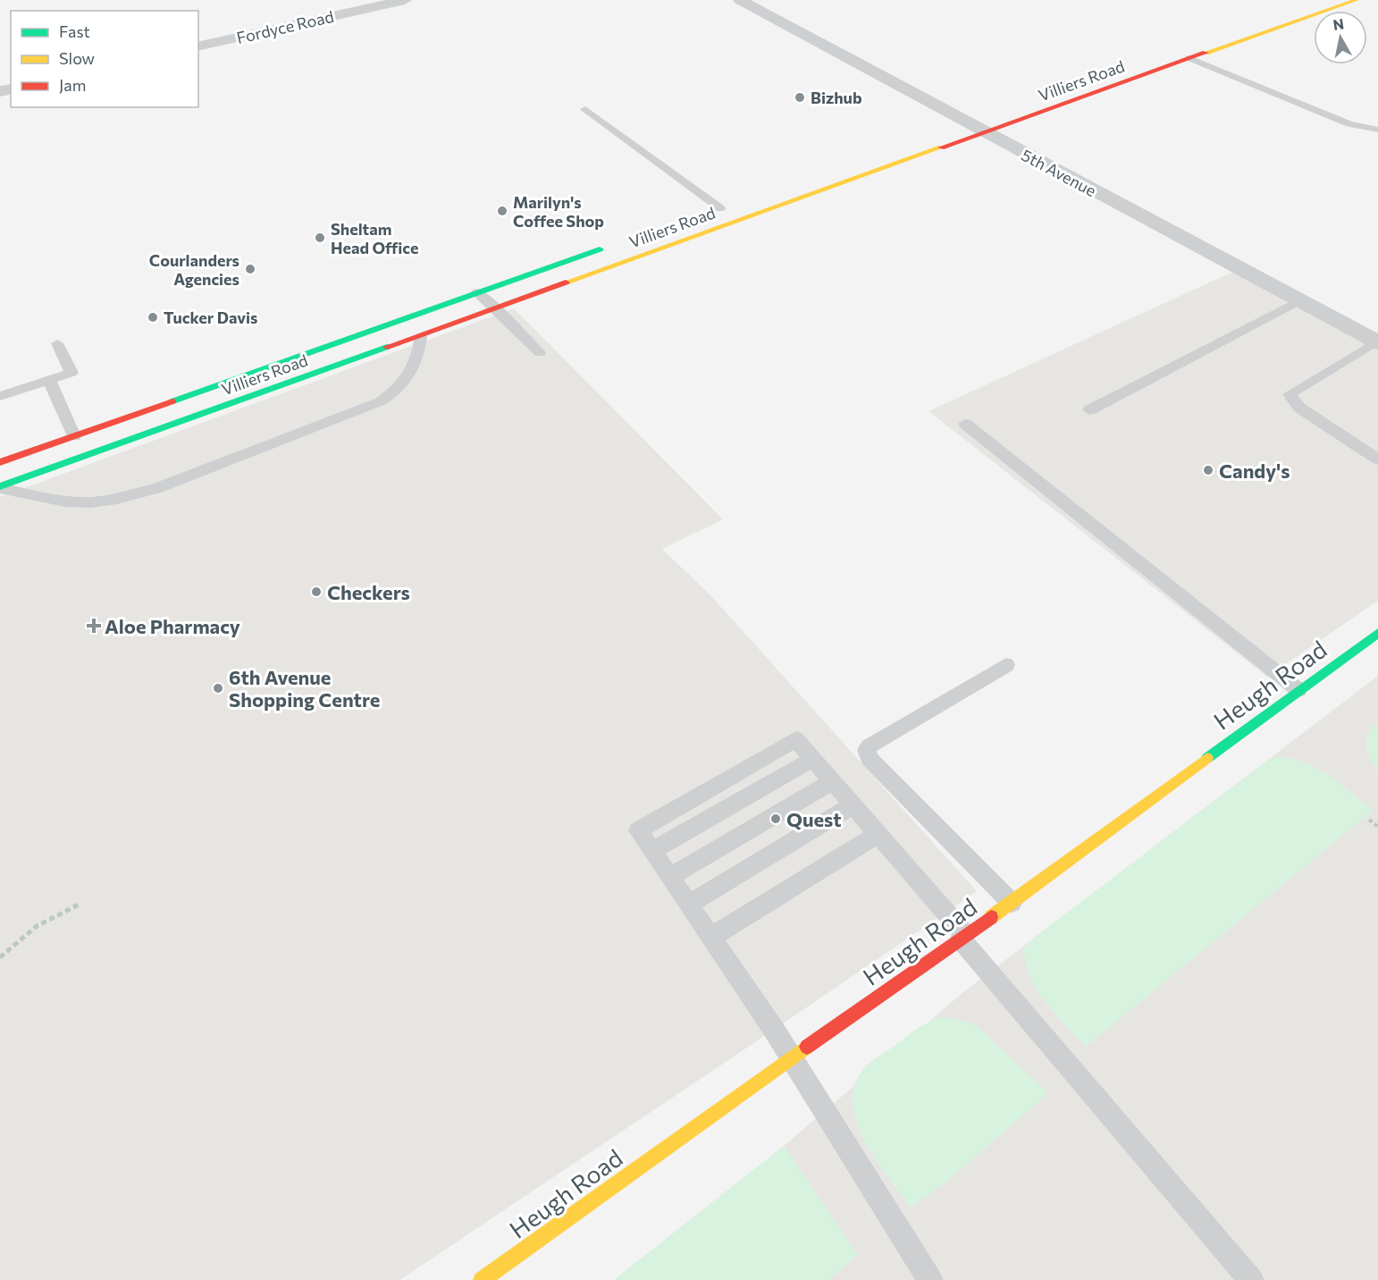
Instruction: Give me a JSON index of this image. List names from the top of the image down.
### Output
{
  "streets": {
    "street": [
      "Fordyce Road",
      "Villiers Road",
      "5th Avenue",
      "Heugh Road"
    ]
  },
  "crossings": [
    ["Villiers Road", "5th Avenue"]
  ],
  "places": {
    "other": [
      "Bizhub",
      "Marilyn's Coffee Shop",
      "Sheltam Head Office",
      "Courlanders Agencies",
      "Tucker Davis",
      "Candy's",
      "Checkers",
      "6th Avenue Shopping Centre",
      "Quest"
    ],
    "health": ["Aloe Pharmacy"]
  },
  "legend": ["Fast", "Slow", "Jam"],
  "north": "top"
}
